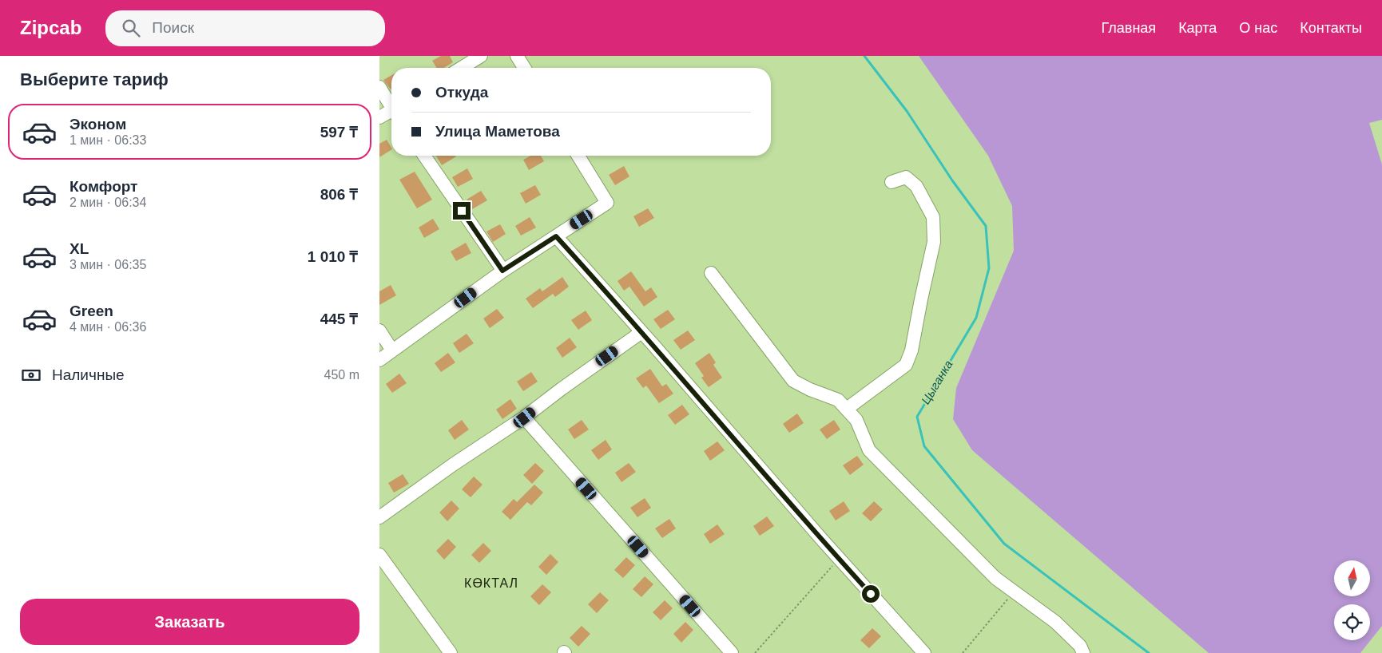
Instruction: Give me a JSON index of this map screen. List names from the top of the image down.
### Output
{
  "districts": ["КӨКТАЛ"],
  "water": ["Цыганка"],
  "north": "top",
  "page": {
    "header": "Zipcab",
    "search": "Поиск",
    "nav": [
      "Главная",
      "Карта",
      "О нас",
      "Контакты"
    ],
    "heading": "Выберите тариф",
    "banner": ["Откуда", "Улица Маметова"],
    "list": [
      {
        "name": "Эконом",
        "note": "1 мин · 06:33",
        "value": "597 ₸"
      },
      {
        "name": "Комфорт",
        "note": "2 мин · 06:34",
        "value": "806 ₸"
      },
      {
        "name": "XL",
        "note": "3 мин · 06:35",
        "value": "1 010 ₸"
      },
      {
        "name": "Green",
        "note": "4 мин · 06:36",
        "value": "445 ₸"
      }
    ],
    "pay": ["Наличные", "450 m"],
    "buttons": "Заказать"
  }
}
